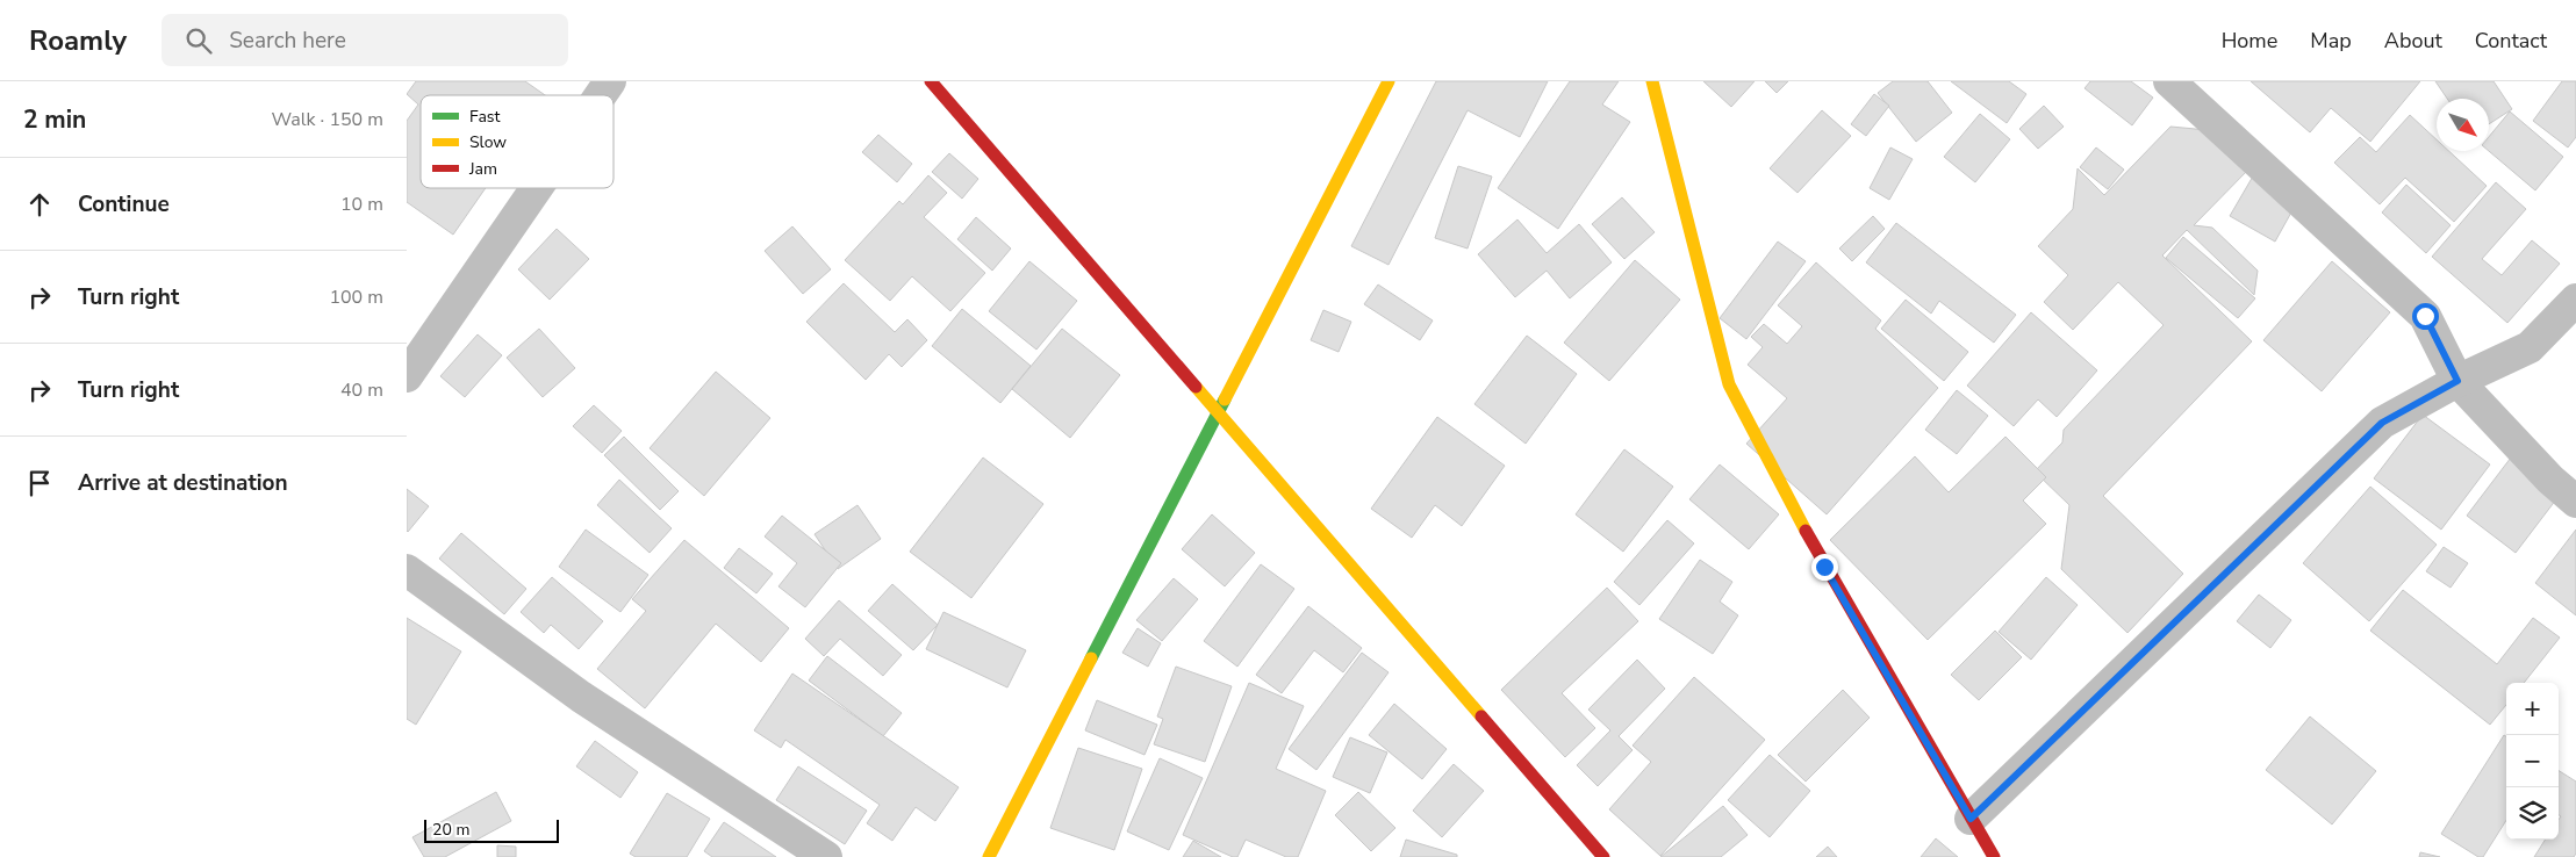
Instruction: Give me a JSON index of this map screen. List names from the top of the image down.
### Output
{
  "legend": ["Fast", "Slow", "Jam"],
  "scale_bar": "20 m",
  "north": "bottom right",
  "page": {
    "header": "Roamly",
    "search": "Search here",
    "nav": [
      "Home",
      "Map",
      "About",
      "Contact"
    ],
    "heading": ["2 min", "Walk · 150 m"],
    "list": [
      ["Continue", "10 m"],
      ["Turn right", "100 m"],
      ["Turn right", "40 m"],
      "Arrive at destination"
    ],
    "map_buttons": ["+", "−"],
    "scale": "20 m"
  }
}
